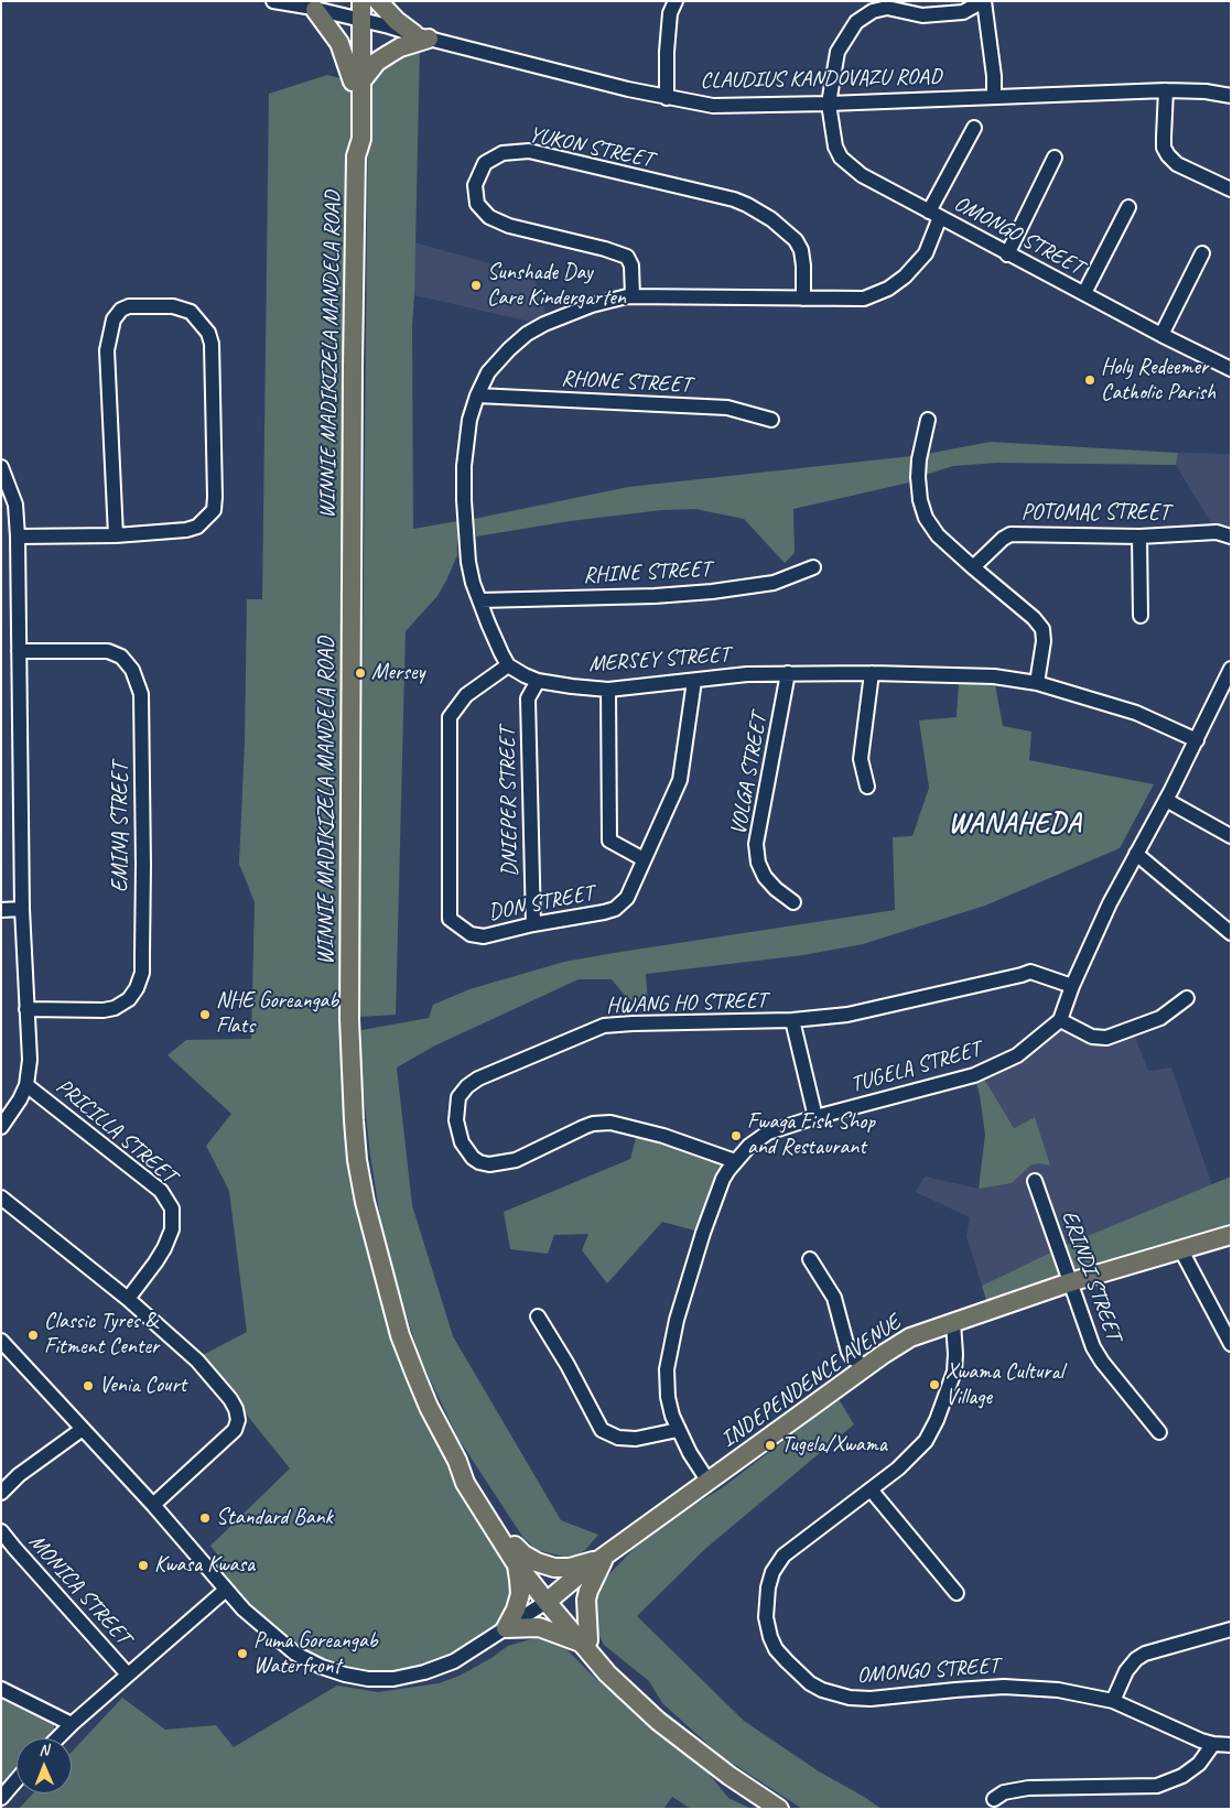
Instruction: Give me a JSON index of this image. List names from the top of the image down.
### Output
{
  "streets": {
    "main road": ["WINNIE MADIKIZELA MANDELA ROAD", "INDEPENDENCE AVENUE"],
    "street": [
      "CLAUDIUS KANDOVAZU ROAD",
      "YUKON STREET",
      "OMONGO STREET",
      "RHONE STREET",
      "POTOMAC STREET",
      "RHINE STREET",
      "MERSEY STREET",
      "VOLGA STREET",
      "DNIEPER STREET",
      "EMINA STREET",
      "DON STREET",
      "HWANG HO STREET",
      "TUGELA STREET",
      "PRICILLA STREET",
      "ERINDI STREET",
      "MONICA STREET"
    ]
  },
  "crossings": [
    ["CLAUDIUS KANDOVAZU ROAD", "OMONGO STREET"],
    ["CLAUDIUS KANDOVAZU ROAD", "WINNIE MADIKIZELA MANDELA ROAD"],
    ["OMONGO STREET", "INDEPENDENCE AVENUE"],
    ["WINNIE MADIKIZELA MANDELA ROAD", "INDEPENDENCE AVENUE"],
    ["MERSEY STREET", "VOLGA STREET"],
    ["MERSEY STREET", "DNIEPER STREET"],
    ["MERSEY STREET", "DON STREET"],
    ["DNIEPER STREET", "DON STREET"],
    ["HWANG HO STREET", "TUGELA STREET"],
    ["TUGELA STREET", "INDEPENDENCE AVENUE"],
    ["ERINDI STREET", "INDEPENDENCE AVENUE"]
  ],
  "districts": ["WANAHEDA"],
  "places": [
    "Sunshade Day Care Kindergarten",
    "Holy Redeemer Catholic Parish",
    "Mersey",
    "NHE Goreangab Flats",
    "Fwaga Fish Shop and Restaurant",
    "Classic Tyres & Fitment Center",
    "Xwama Cultural Village",
    "Venia Court",
    "Tugela/Xwama",
    "Standard Bank",
    "Kwasa Kwasa",
    "Puma Goreangab Waterfront"
  ],
  "north": "top"
}
